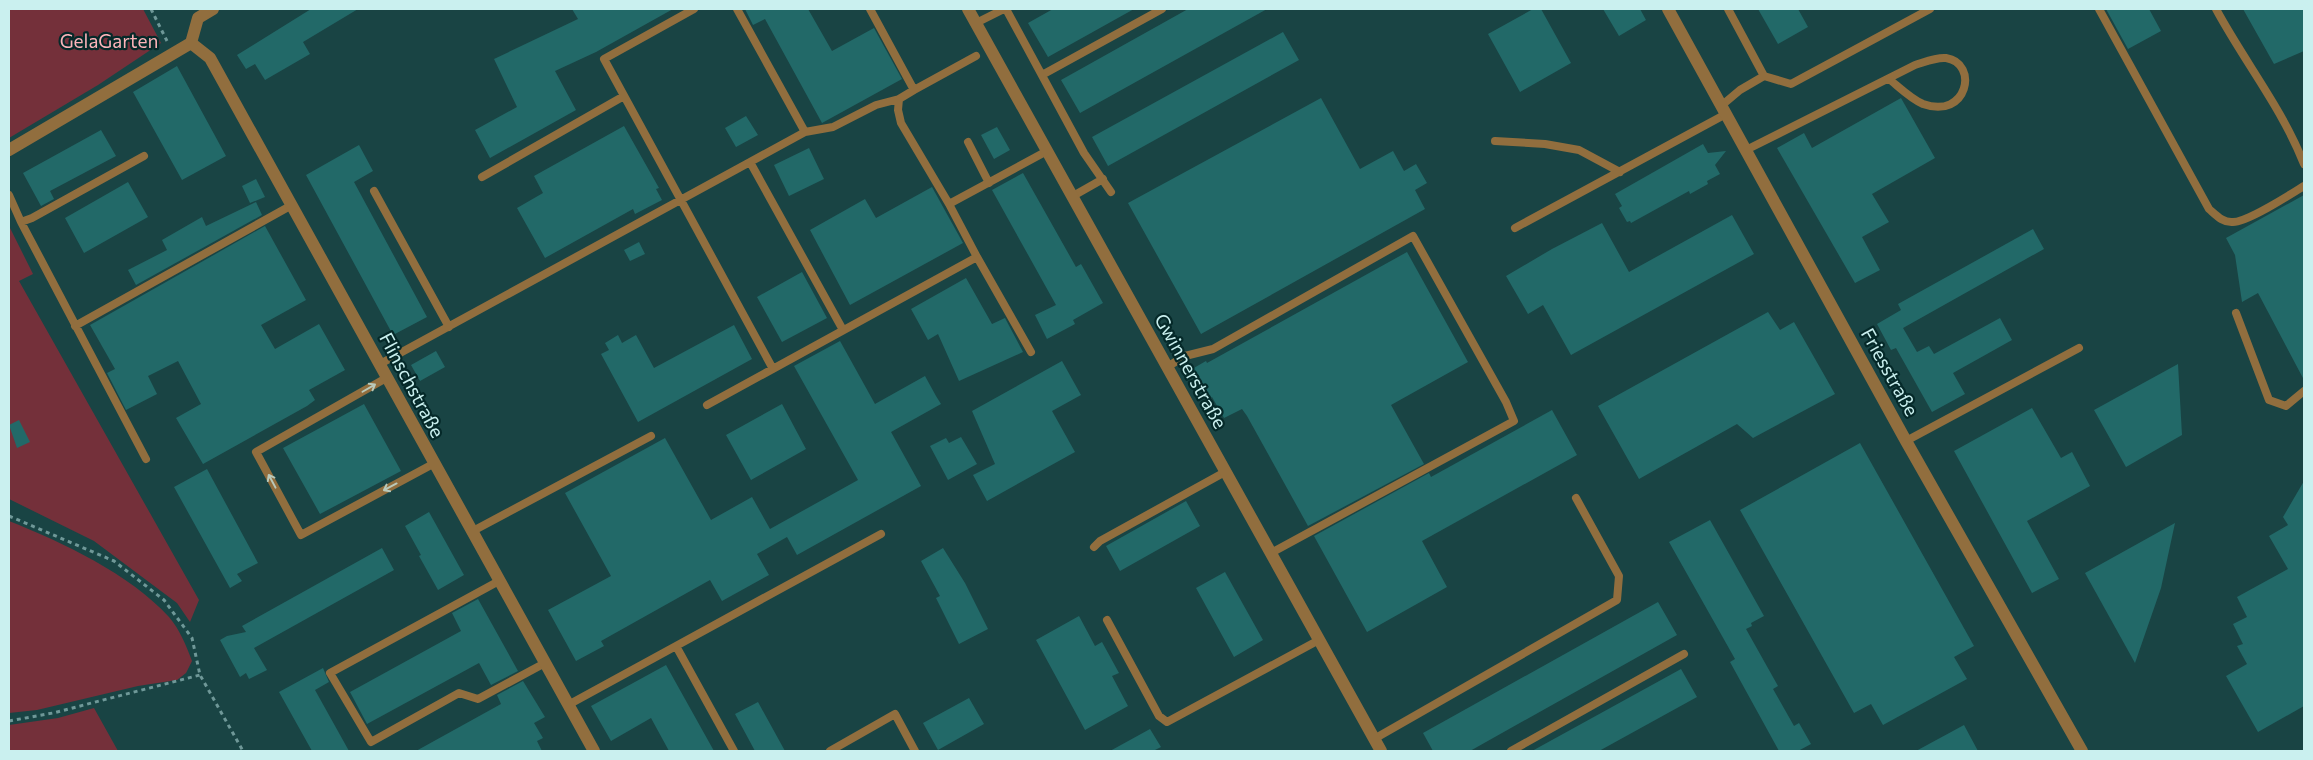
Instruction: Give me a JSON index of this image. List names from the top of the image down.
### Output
{
  "streets": {
    "street": ["Gwinnerstraße", "Friesstraße", "Flinschstraße"]
  },
  "parks": ["GelaGarten"]
}
